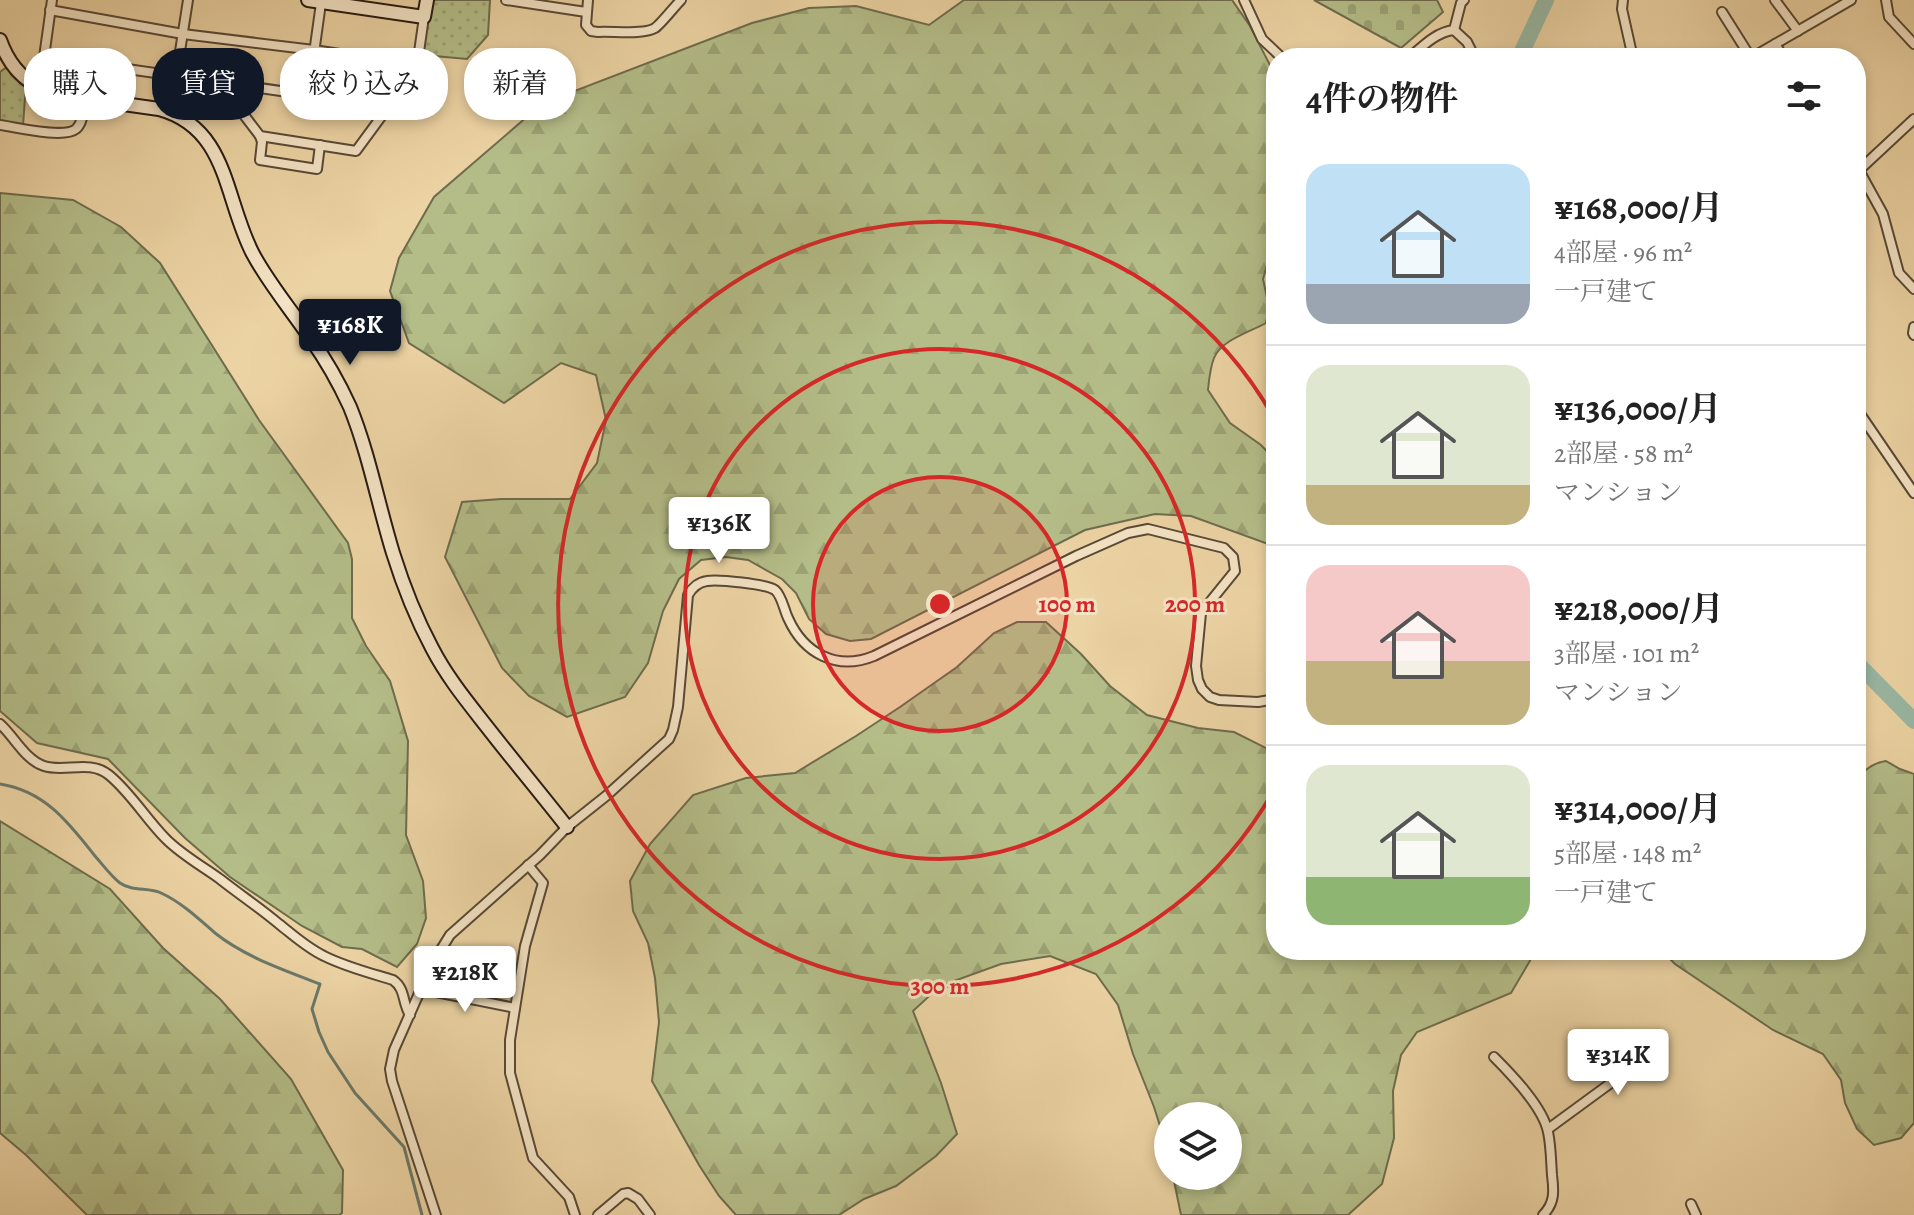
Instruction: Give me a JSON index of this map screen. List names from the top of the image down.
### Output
{
  "page": {
    "chip": [
      "購入",
      "賃貸",
      "絞り込み",
      "新着"
    ],
    "heading": "4件の物件",
    "list": [
      {
        "name": "¥168,000/月",
        "note": "4部屋 · 96 m² · 一戸建て"
      },
      {
        "name": "¥136,000/月",
        "note": "2部屋 · 58 m² · マンション"
      },
      {
        "name": "¥218,000/月",
        "note": "3部屋 · 101 m² · マンション"
      },
      {
        "name": "¥314,000/月",
        "note": "5部屋 · 148 m² · 一戸建て"
      }
    ],
    "price": [
      "¥168K",
      "¥136K",
      "¥218K",
      "¥314K"
    ]
  },
  "rings": ["100 m", "200 m", "300 m"]
}
